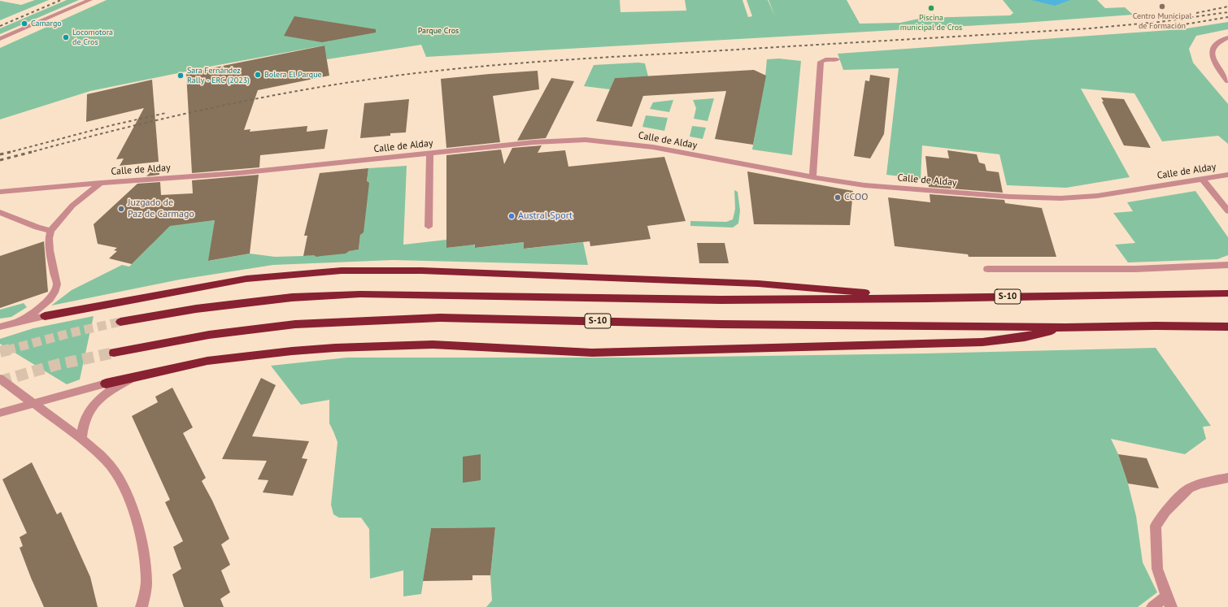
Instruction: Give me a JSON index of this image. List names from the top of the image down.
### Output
{
  "streets": {
    "highway": ["S-10"],
    "street": ["Calle de Alday"]
  },
  "parks": ["Parque Cros"],
  "places": [
    "Centro Municipal de Formación",
    "Piscina municipal de Cros",
    "Camargo",
    "Locomotora de Cros",
    "Bolera El Parque",
    "Sara Fernández Rally - ERC (2023)",
    "CCOO",
    "Juzgado de Paz de Carmago",
    "Austral Sport"
  ]
}
